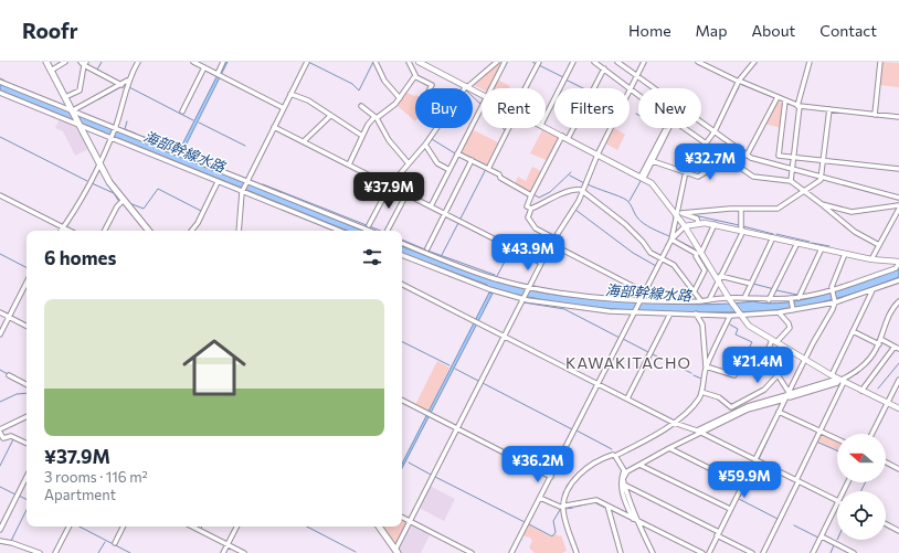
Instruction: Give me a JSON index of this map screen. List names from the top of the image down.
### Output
{
  "districts": ["KAWAKITACHO"],
  "water": ["海部幹線水路"],
  "north": "left",
  "page": {
    "header": "Roofr",
    "nav": [
      "Home",
      "Map",
      "About",
      "Contact"
    ],
    "chip": [
      "Buy",
      "Rent",
      "Filters",
      "New"
    ],
    "price": [
      "¥32.7M",
      "¥37.9M",
      "¥43.9M",
      "¥21.4M",
      "¥36.2M",
      "¥59.9M"
    ],
    "heading": "6 homes",
    "list": [
      {
        "name": "¥37.9M",
        "note": "3 rooms · 116 m² · Apartment"
      }
    ]
  }
}
